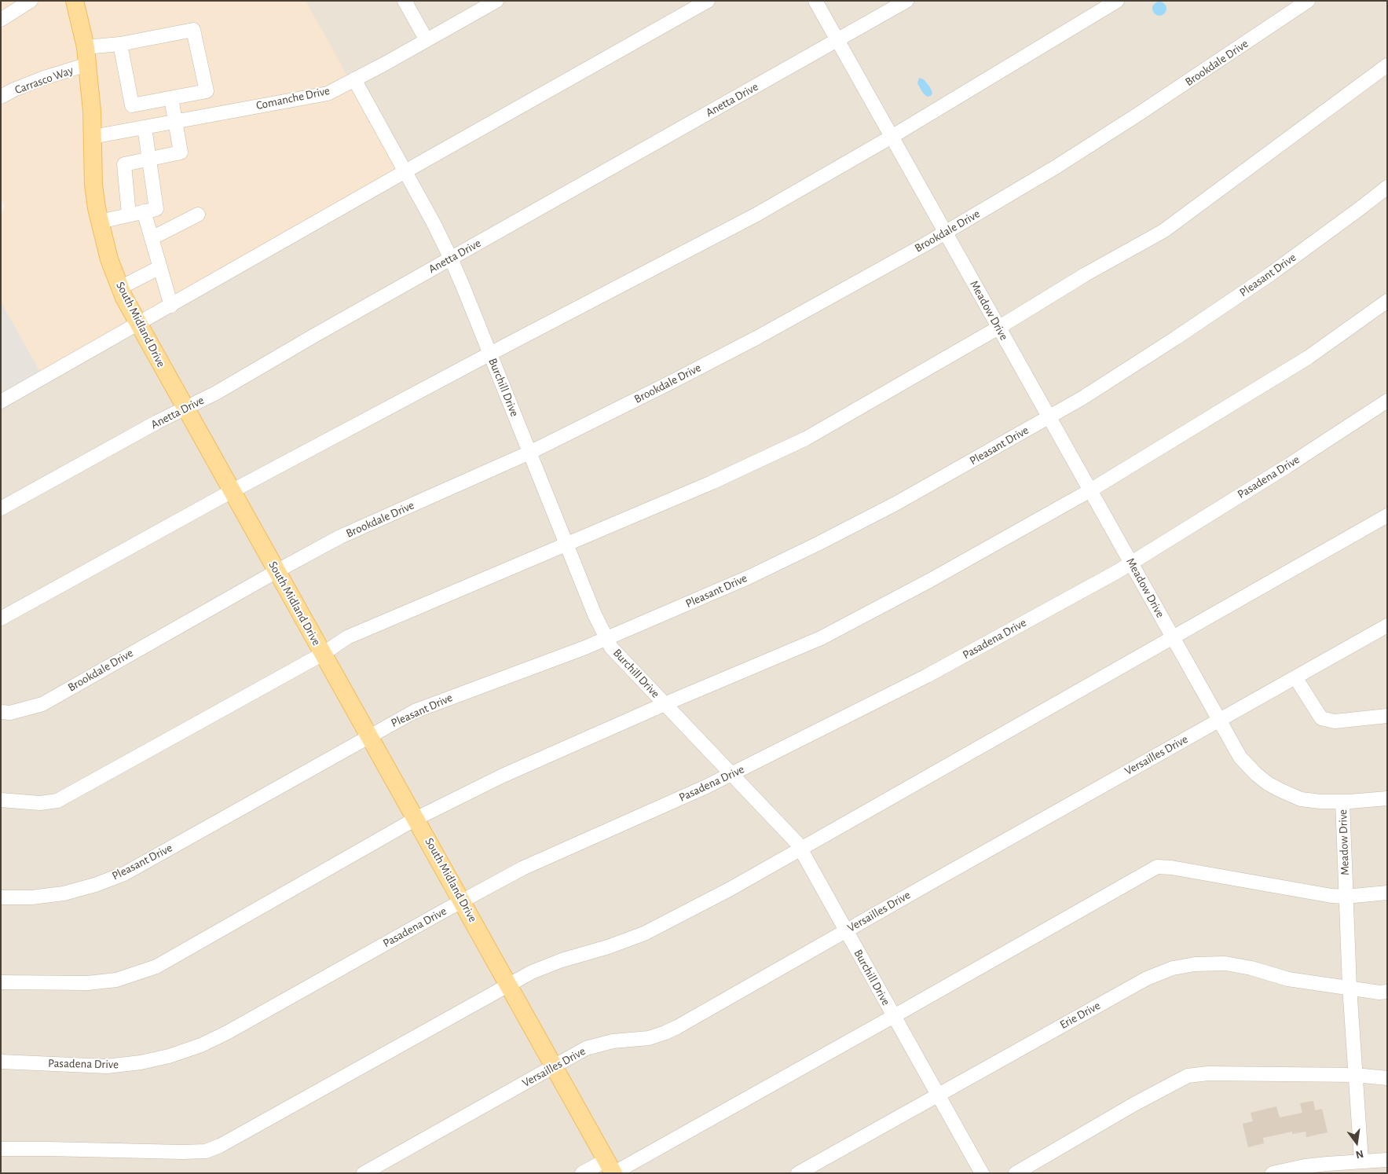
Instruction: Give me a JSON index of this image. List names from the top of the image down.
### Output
{
  "streets": {
    "main road": ["South Midland Drive"],
    "street": [
      "Brookdale Drive",
      "Carrasco Way",
      "Comanche Drive",
      "Anetta Drive",
      "Pleasant Drive",
      "Meadow Drive",
      "Burchill Drive",
      "Pasadena Drive",
      "Versailles Drive",
      "Erie Drive"
    ]
  },
  "crossings": [
    ["Brookdale Drive", "Meadow Drive"],
    ["Brookdale Drive", "South Midland Drive"],
    ["Brookdale Drive", "Burchill Drive"],
    ["Carrasco Way", "South Midland Drive"],
    ["Comanche Drive", "South Midland Drive"],
    ["Comanche Drive", "Burchill Drive"],
    ["Anetta Drive", "Meadow Drive"],
    ["Anetta Drive", "South Midland Drive"],
    ["Anetta Drive", "Burchill Drive"],
    ["Pleasant Drive", "Meadow Drive"],
    ["Pleasant Drive", "South Midland Drive"],
    ["Pleasant Drive", "Burchill Drive"],
    ["Meadow Drive", "Pasadena Drive"],
    ["Meadow Drive", "Versailles Drive"],
    ["Meadow Drive", "Erie Drive"],
    ["South Midland Drive", "Pasadena Drive"],
    ["South Midland Drive", "Versailles Drive"],
    ["Burchill Drive", "Pasadena Drive"],
    ["Burchill Drive", "Versailles Drive"],
    ["Burchill Drive", "Erie Drive"]
  ],
  "north": "bottom"
}
